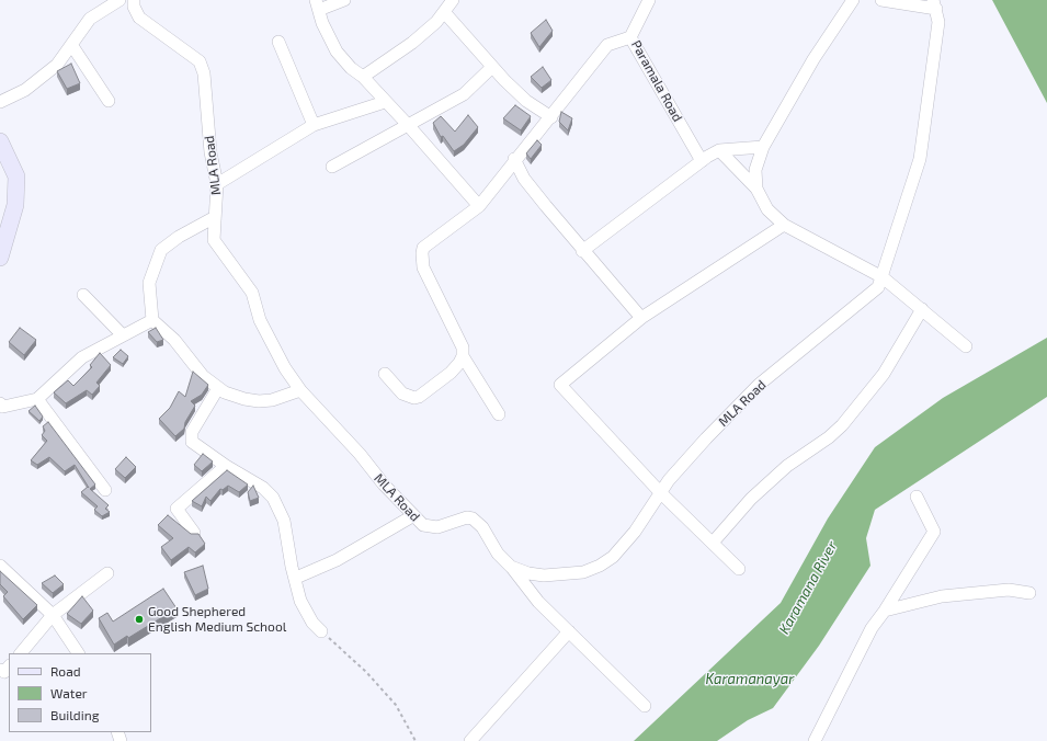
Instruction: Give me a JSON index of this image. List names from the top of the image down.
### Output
{
  "streets": {
    "street": ["Paramala Road", "MLA Road"]
  },
  "water": ["Karamana River", "Karamanayar"],
  "places": ["Good Shephered English Medium School"],
  "legend": ["Road", "Water", "Building"]
}
